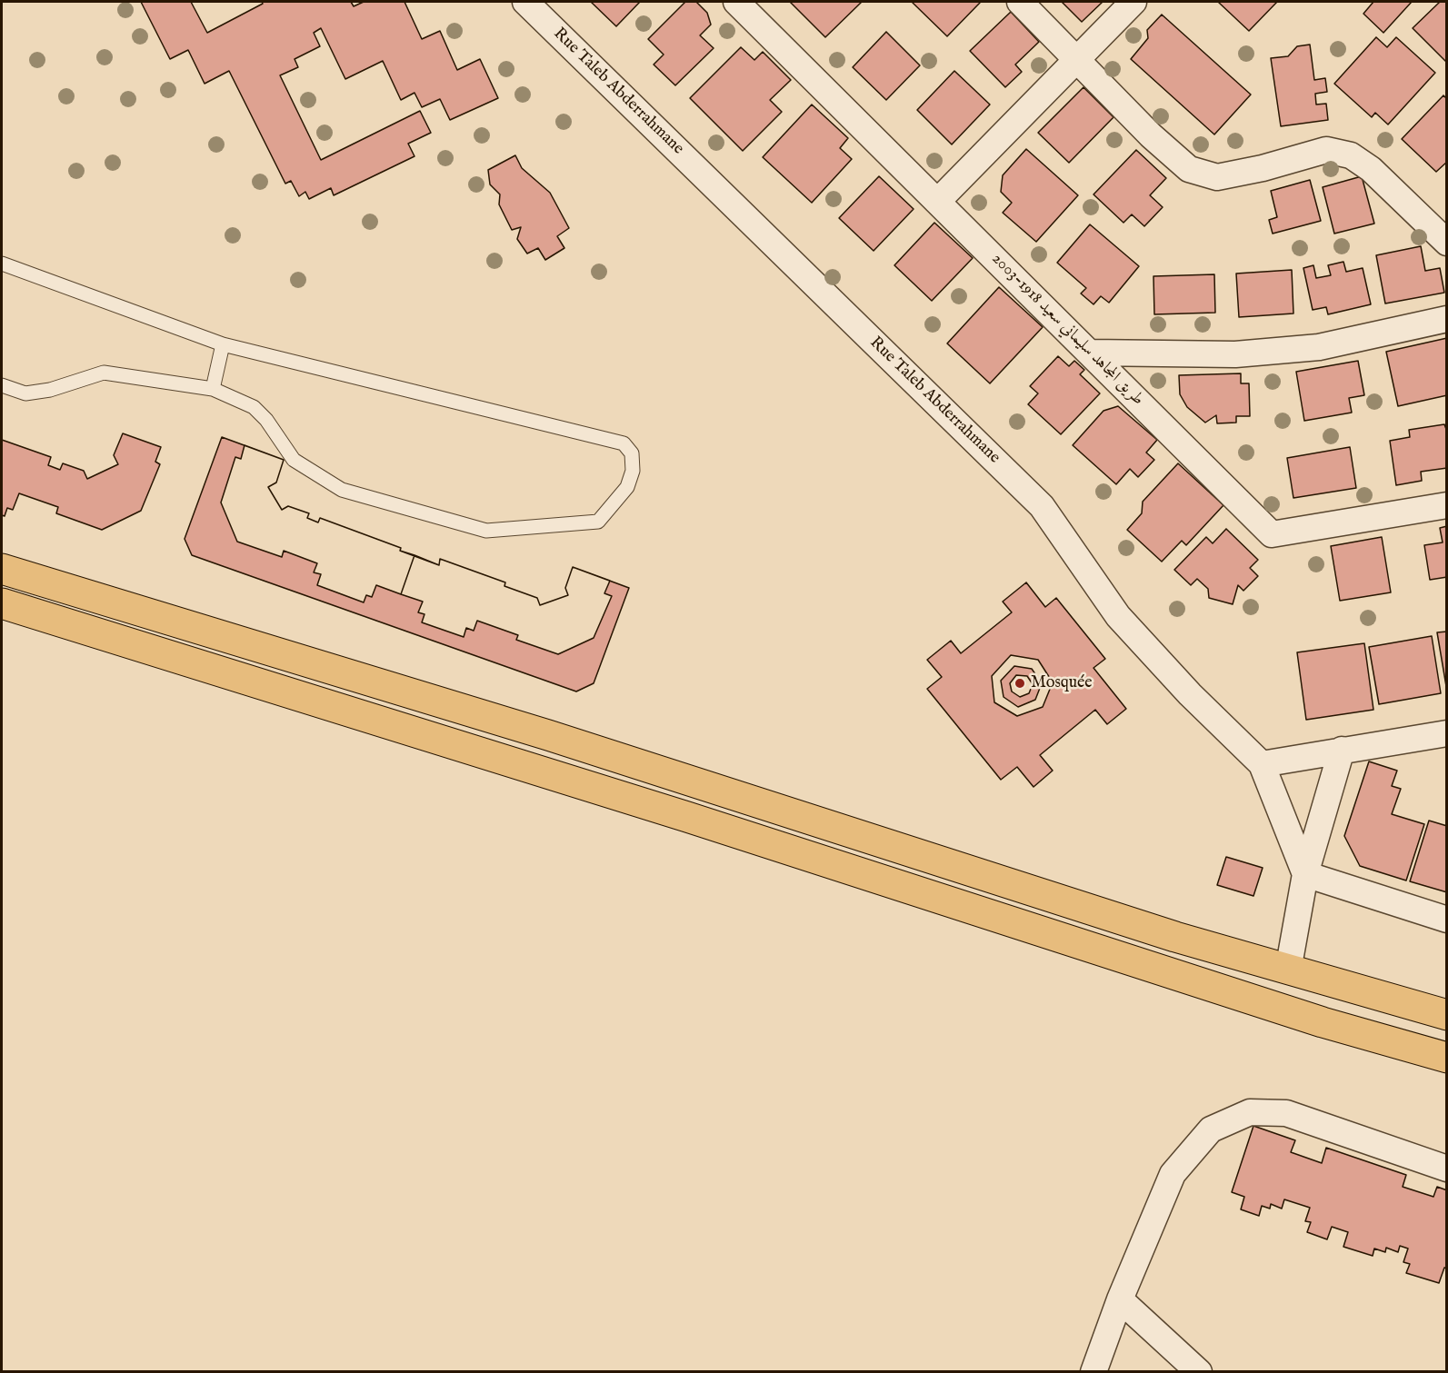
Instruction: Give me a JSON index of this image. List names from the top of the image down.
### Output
{
  "streets": {
    "street": ["Rue Taleb Abderrahmane", "طريق المجاهد سليماني سعيد 1918-2003"]
  },
  "places": ["Mosquée"]
}
